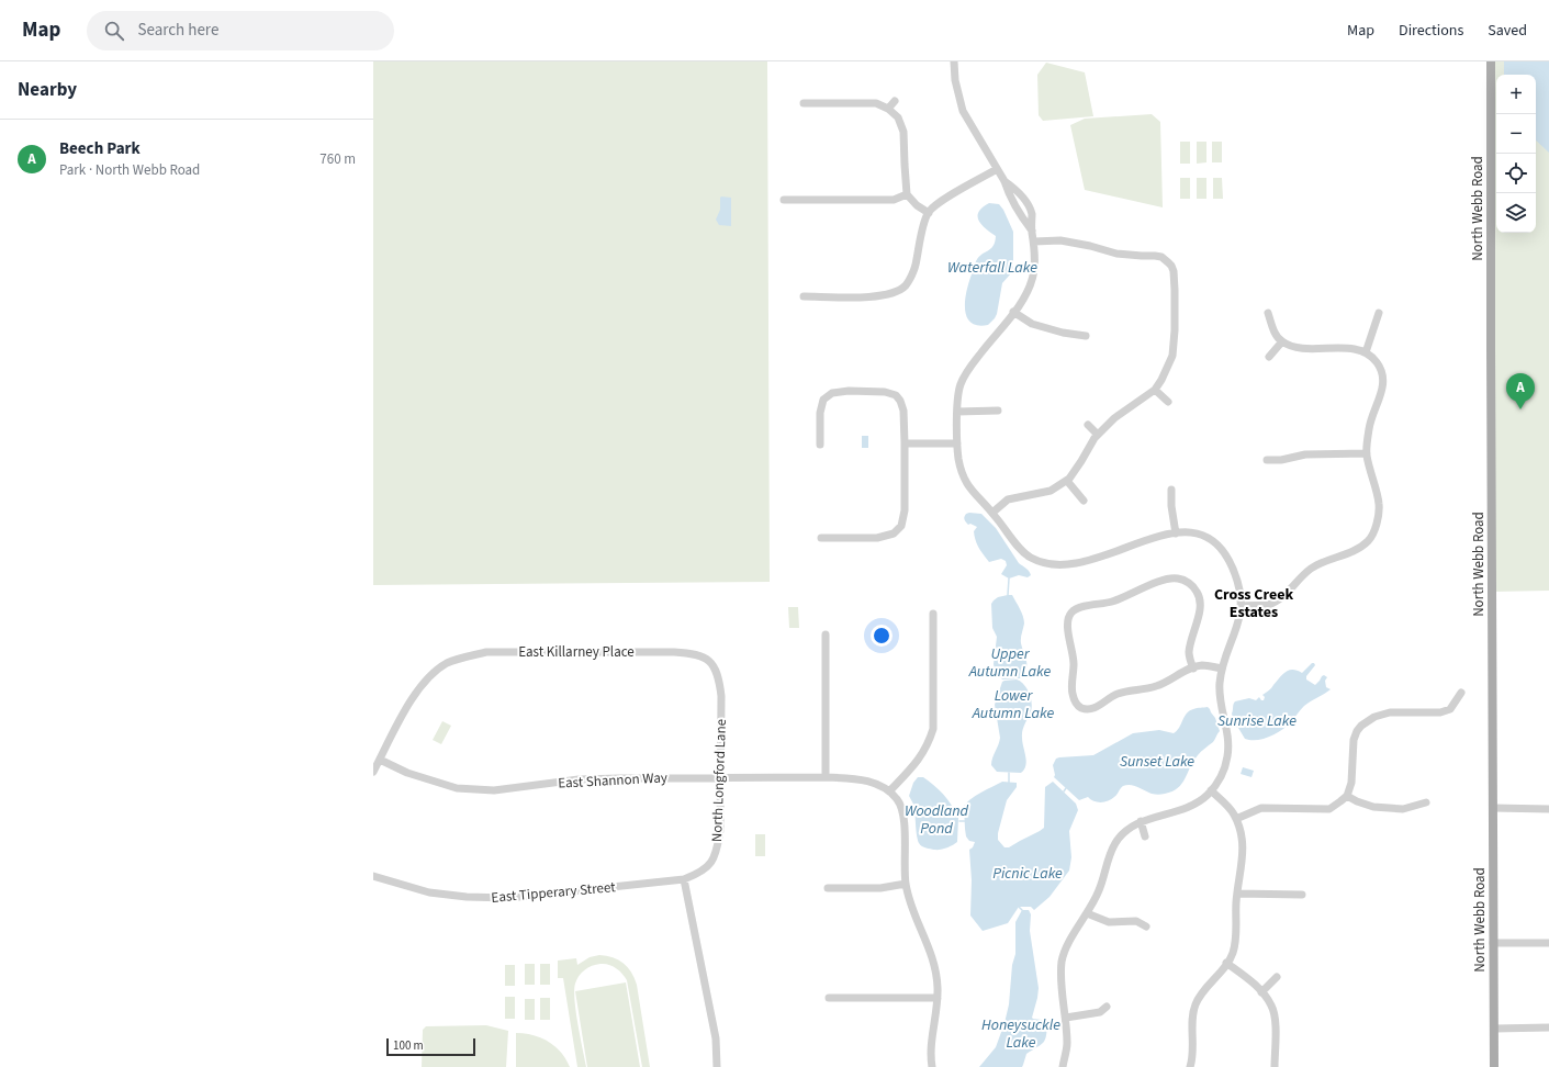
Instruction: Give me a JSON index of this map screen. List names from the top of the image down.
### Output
{
  "streets": {
    "main road": ["North Webb Road"],
    "street": [
      "East Killarney Place",
      "East Shannon Way",
      "North Longford Lane",
      "East Tipperary Street"
    ]
  },
  "crossings": [
    ["East Killarney Place", "East Shannon Way"],
    ["East Killarney Place", "North Longford Lane"],
    ["East Shannon Way", "North Longford Lane"],
    ["North Longford Lane", "East Tipperary Street"]
  ],
  "districts": ["Cross Creek Estates"],
  "water": [
    "Waterfall Lake",
    "Upper Autumn Lake",
    "Lower Autumn Lake",
    "Sunrise Lake",
    "Sunset Lake",
    "Woodland Pond",
    "Picnic Lake",
    "Honeysuckle Lake"
  ],
  "scale_bar": "100 m",
  "page": {
    "header": "Map",
    "search": "Search here",
    "nav": ["Map", "Directions", "Saved"],
    "heading": "Nearby",
    "map_buttons": ["+", "−"],
    "list": [
      {
        "mark": "A",
        "name": "Beech Park",
        "note": "Park · North Webb Road",
        "value": "760 m"
      }
    ],
    "pins": "A",
    "scale": "100 m"
  }
}
